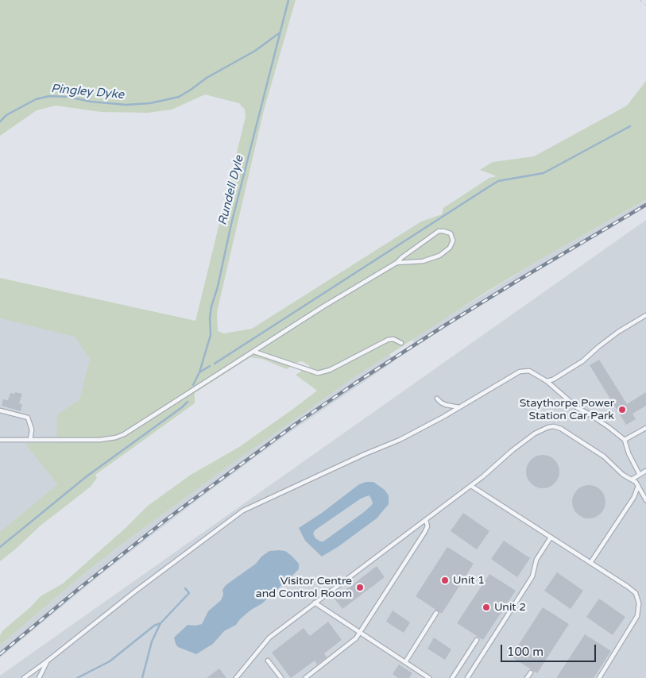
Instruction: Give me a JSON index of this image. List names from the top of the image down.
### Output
{
  "water": ["Pingley Dyke", "Rundell Dyle"],
  "places": [
    "Staythorpe Power Station Car Park",
    "Unit 1",
    "Visitor Centre and Control Room",
    "Unit 2"
  ],
  "scale_bar": "100 m"
}
